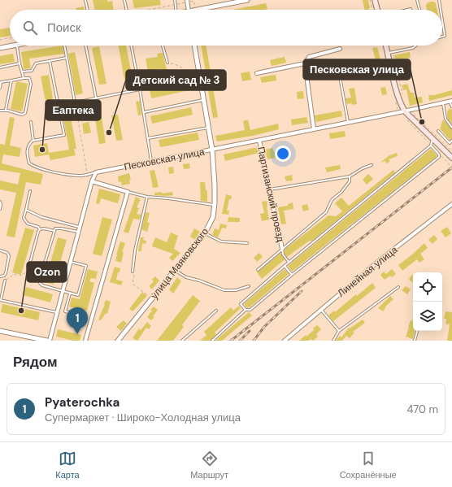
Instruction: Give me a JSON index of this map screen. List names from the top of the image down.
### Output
{
  "streets": {
    "street": [
      "Песковская улица",
      "Партизанский проезд",
      "улица Маяковского",
      "Линейная улица"
    ]
  },
  "crossings": [
    ["Песковская улица", "Партизанский проезд"],
    ["Песковская улица", "улица Маяковского"]
  ],
  "places": [
    "Песковская улица",
    "Детский сад № 3",
    "Еаптека",
    "Ozon"
  ],
  "page": {
    "search": "Поиск",
    "pins": "1",
    "heading": "Рядом",
    "list": [
      {
        "mark": "1",
        "name": "Pyaterochka",
        "note": "Супермаркет · Широко-Холодная улица",
        "value": "470 m"
      }
    ],
    "nav": ["Карта", "Маршрут", "Сохранённые"]
  }
}
